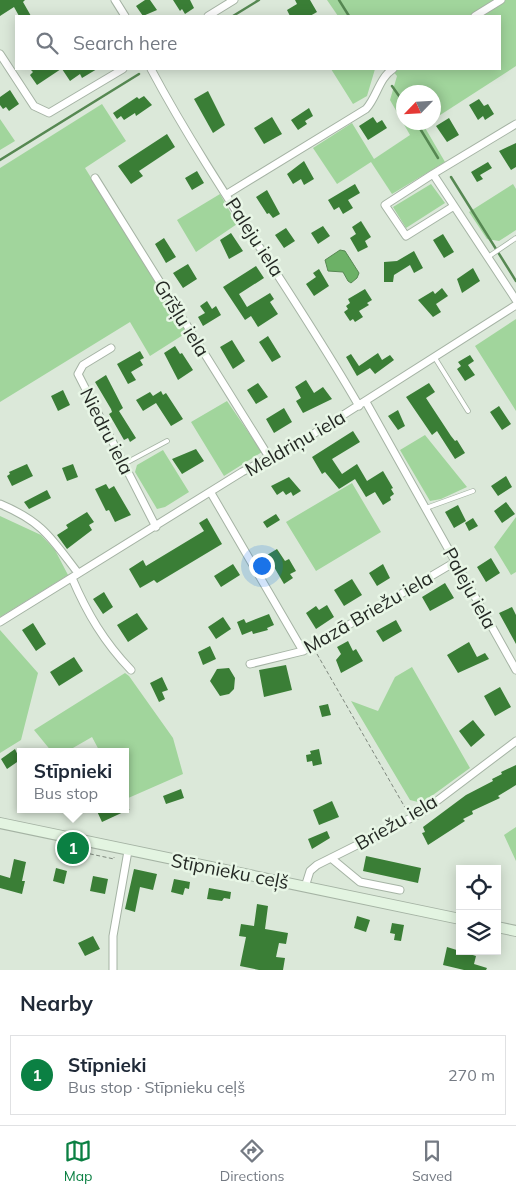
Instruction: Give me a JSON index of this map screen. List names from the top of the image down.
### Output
{
  "streets": {
    "main road": ["Stīpnieku ceļš"],
    "street": [
      "Paleju iela",
      "Grīšļu iela",
      "Niedru iela",
      "Meldriņu iela",
      "Mazā Briežu iela",
      "Briežu iela"
    ]
  },
  "crossings": [
    ["Paleju iela", "Meldriņu iela"],
    ["Paleju iela", "Mazā Briežu iela"],
    ["Grīšļu iela", "Meldriņu iela"],
    ["Niedru iela", "Meldriņu iela"],
    ["Briežu iela", "Stīpnieku ceļš"]
  ],
  "north": "bottom left",
  "page": {
    "search": "Search here",
    "popup": ["Stīpnieki", "Bus stop"],
    "pins": "1",
    "heading": "Nearby",
    "list": [
      {
        "mark": "1",
        "name": "Stīpnieki",
        "note": "Bus stop · Stīpnieku ceļš",
        "value": "270 m"
      }
    ],
    "nav": ["Map", "Directions", "Saved"]
  }
}
